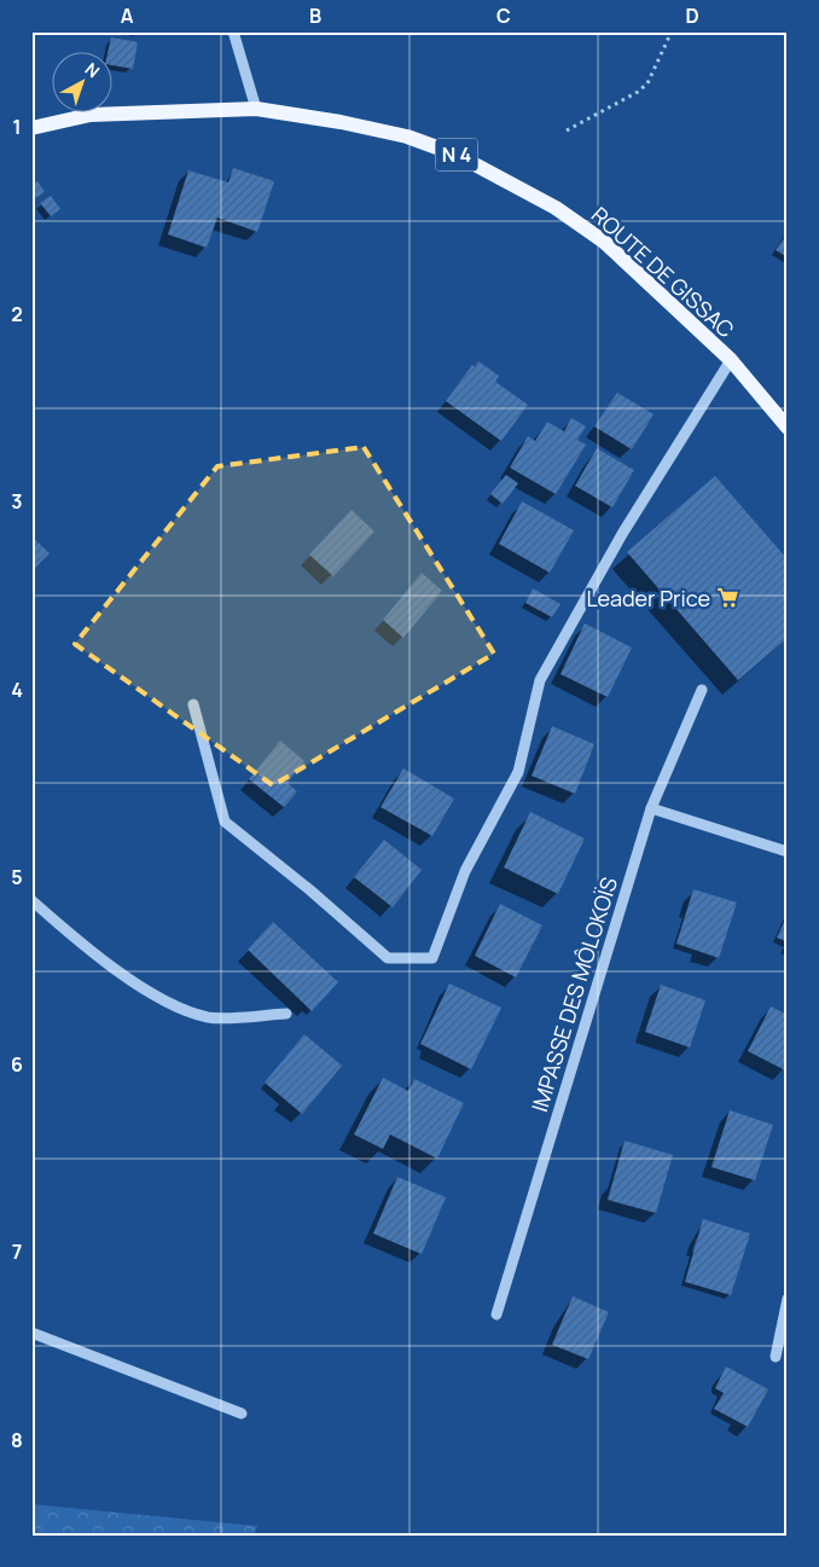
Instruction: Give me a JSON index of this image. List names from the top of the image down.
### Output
{
  "streets": {
    "main road": ["N 4", "ROUTE DE GISSAC"],
    "street": ["IMPASSE DES MÔLOKOÏS"]
  },
  "places": {
    "supermarket": ["Leader Price"]
  },
  "north": "top right",
  "grid": {
    "columns": [
      "A",
      "B",
      "C",
      "D"
    ],
    "rows": [
      "1",
      "2",
      "3",
      "4",
      "5",
      "6",
      "7",
      "8"
    ]
  }
}
